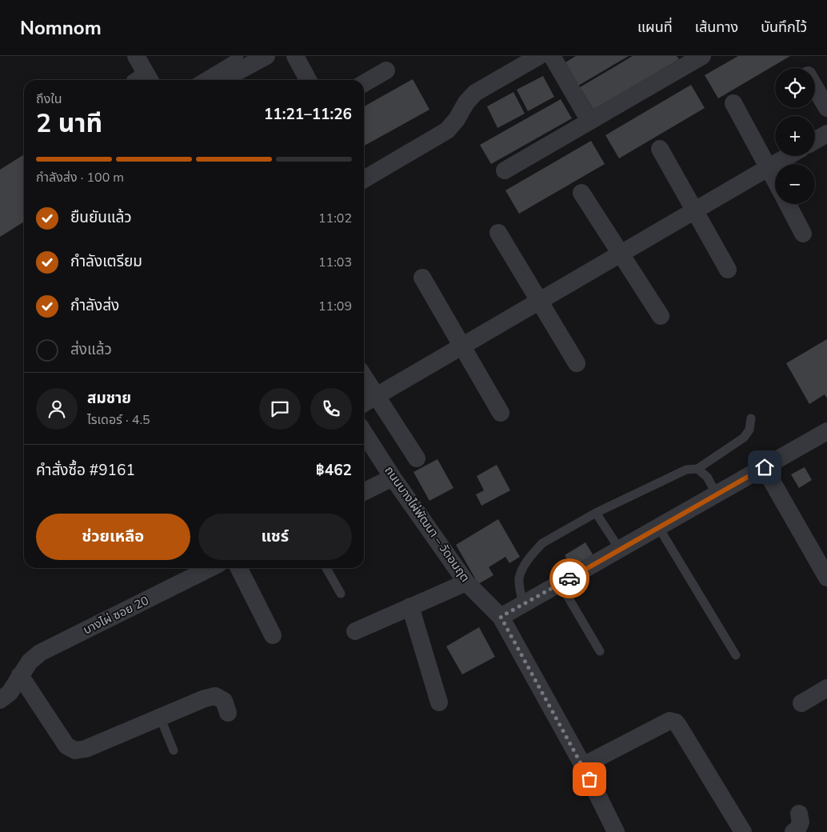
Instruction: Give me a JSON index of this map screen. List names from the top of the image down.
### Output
{
  "streets": {
    "street": ["ถนนบางไผ่พัฒนา – วัดอมฤต", "บางไผ่ ซอย 20"]
  },
  "page": {
    "header": "Nomnom",
    "nav": ["แผนที่", "เส้นทาง", "บันทึกไว้"],
    "map_buttons": ["+", "−"],
    "heading": ["2 นาที", "ถึงใน", "11:21–11:26"],
    "panel": [
      "สมชาย",
      "ไรเดอร์ · 4.5",
      "คำสั่งซื้อ #9161",
      "฿462"
    ],
    "bar": "กำลังส่ง · 100 m",
    "list": [
      ["ยืนยันแล้ว", "11:02"],
      ["กำลังเตรียม", "11:03"],
      ["กำลังส่ง", "11:09"],
      "ส่งแล้ว"
    ],
    "buttons": ["ช่วยเหลือ", "แชร์"]
  }
}
